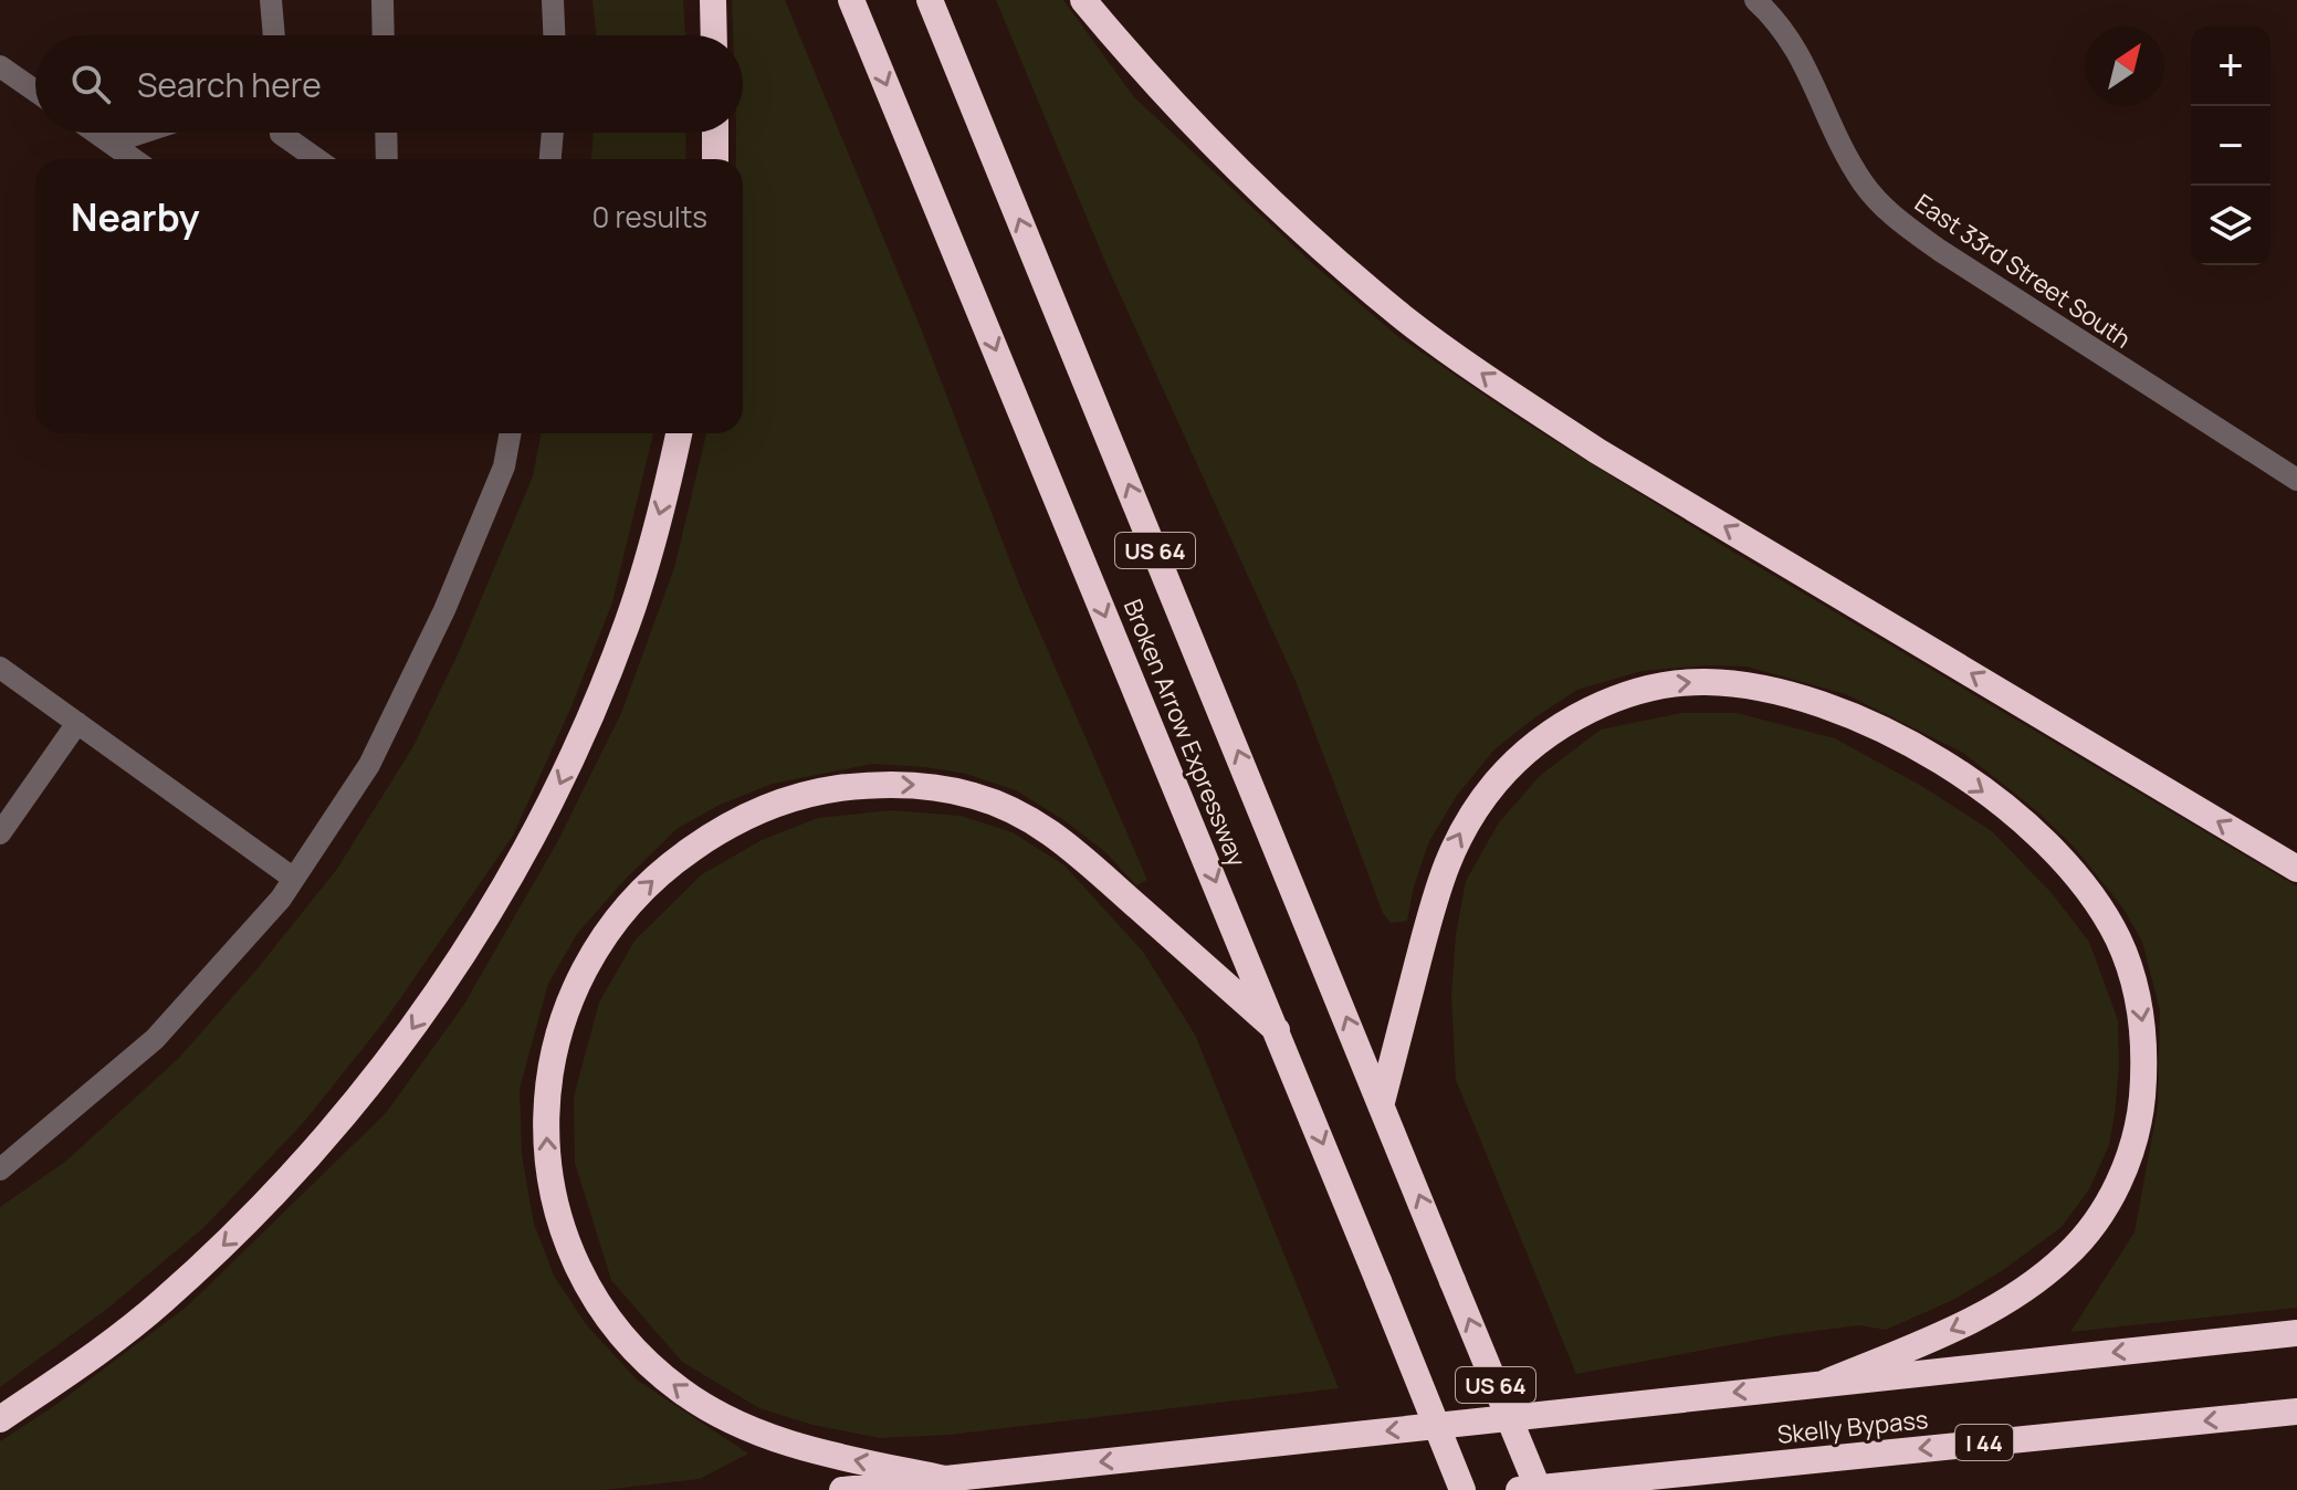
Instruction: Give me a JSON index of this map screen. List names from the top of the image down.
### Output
{
  "streets": {
    "highway": [
      "US 64",
      "Broken Arrow Expressway",
      "Skelly Bypass",
      "I 44"
    ],
    "street": ["East 33rd Street South"]
  },
  "north": "top right",
  "page": {
    "map_buttons": ["+", "−"],
    "search": "Search here",
    "heading": ["Nearby", "0 results"]
  }
}
